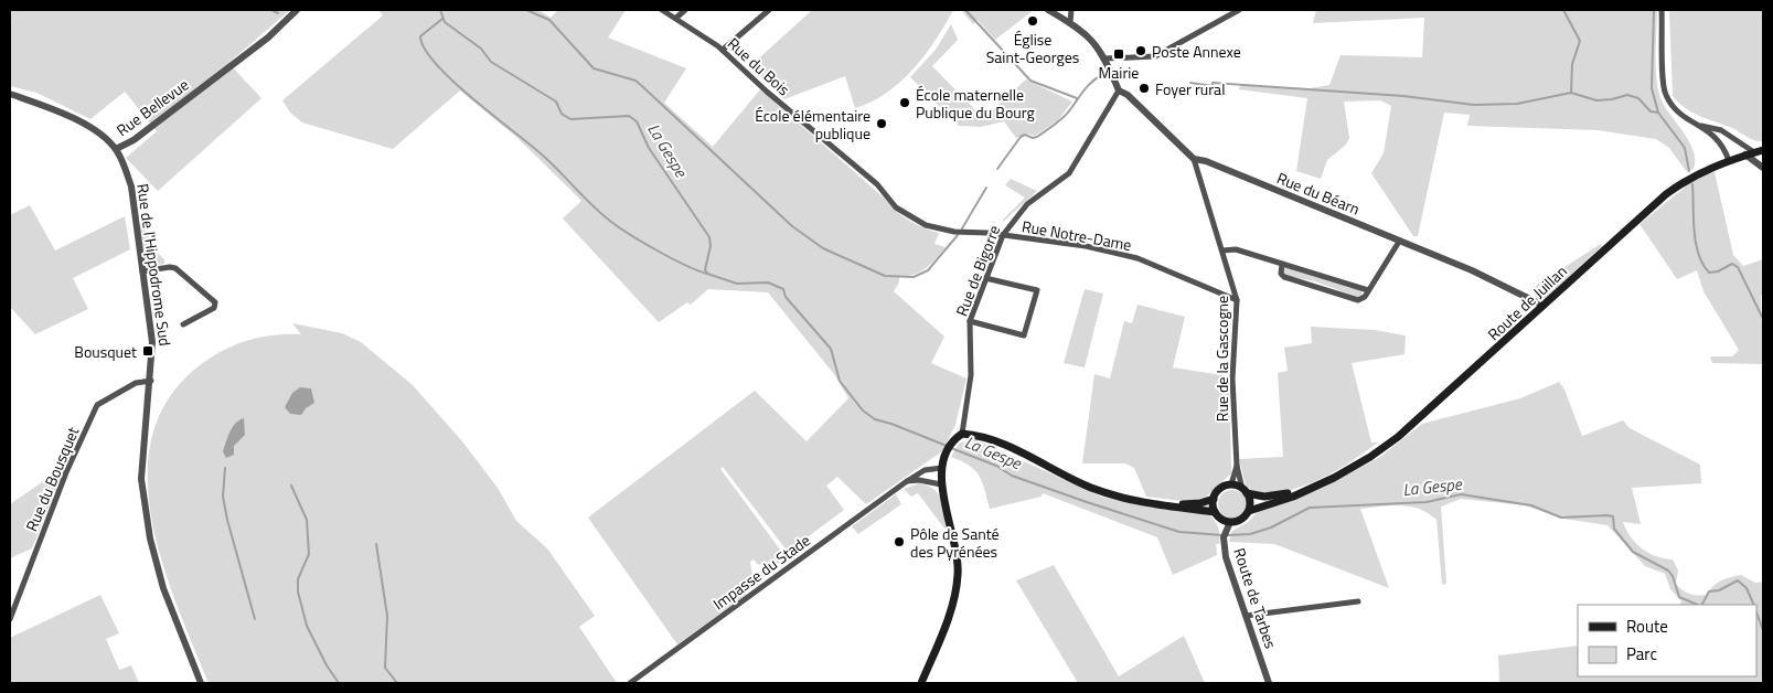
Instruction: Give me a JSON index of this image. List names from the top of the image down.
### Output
{
  "streets": {
    "main road": ["Route de Juillan"],
    "street": [
      "Rue du Bois",
      "Rue Bellevue",
      "Rue du Béarn",
      "Rue Notre-Dame",
      "Rue de l'Hippodrome Sud",
      "Rue de Bigorre",
      "Rue de la Gascogne",
      "Rue du Bousquet",
      "Impasse du Stade",
      "Route de Tarbes"
    ]
  },
  "crossings": [
    ["Rue du Bois", "Rue Notre-Dame"],
    ["Rue du Bois", "Rue de Bigorre"],
    ["Rue Bellevue", "Rue de l'Hippodrome Sud"],
    ["Rue du Béarn", "Rue de Bigorre"],
    ["Rue du Béarn", "Route de Juillan"],
    ["Rue du Béarn", "Rue de la Gascogne"],
    ["Rue Notre-Dame", "Rue de Bigorre"],
    ["Rue Notre-Dame", "Rue de la Gascogne"],
    ["Rue de l'Hippodrome Sud", "Rue du Bousquet"],
    ["Route de Juillan", "Rue de la Gascogne"],
    ["Route de Juillan", "Route de Tarbes"],
    ["Rue de la Gascogne", "Route de Tarbes"]
  ],
  "water": ["La Gespe"],
  "places": {
    "other": [
      "Église Saint-Georges",
      "Poste Annexe",
      "Foyer rural",
      "École maternelle Publique du Bourg",
      "École élémentaire publique",
      "Pôle de Santé des Pyrénées"
    ],
    "transit": ["Mairie", "Bousquet"]
  },
  "legend": ["Route", "Parc"]
}
